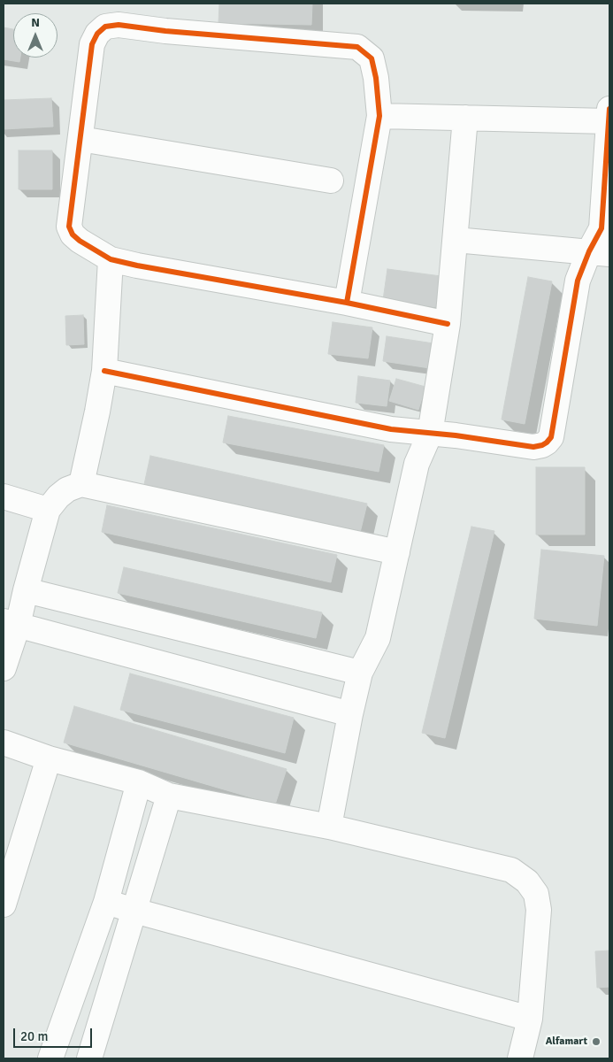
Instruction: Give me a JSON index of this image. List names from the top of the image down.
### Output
{
  "places": ["Alfamart"],
  "scale_bar": "20 m",
  "north": "top"
}
